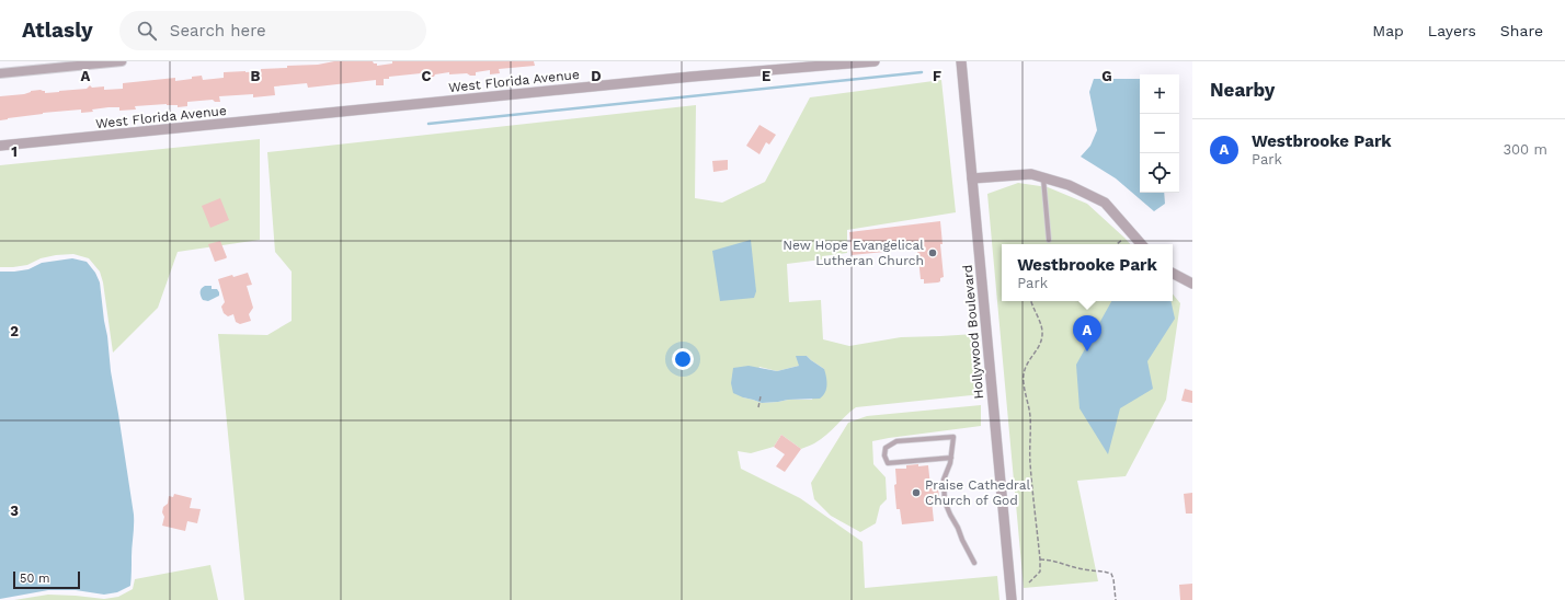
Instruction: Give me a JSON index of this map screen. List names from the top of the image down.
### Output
{
  "streets": {
    "street": ["West Florida Avenue", "Hollywood Boulevard"]
  },
  "places": ["New Hope Evangelical Lutheran Church", "Praise Cathedral Church of God"],
  "scale_bar": "50 m",
  "page": {
    "header": "Atlasly",
    "search": "Search here",
    "nav": ["Map", "Layers", "Share"],
    "heading": "Nearby",
    "map_buttons": ["+", "−"],
    "list": [
      {
        "mark": "A",
        "name": "Westbrooke Park",
        "note": "Park",
        "value": "300 m"
      }
    ],
    "popup": ["Westbrooke Park", "Park"],
    "pins": "A",
    "scale": "50 m"
  },
  "grid": {
    "columns": [
      "A",
      "B",
      "C",
      "D",
      "E",
      "F",
      "G"
    ],
    "rows": ["1", "2", "3"]
  }
}
